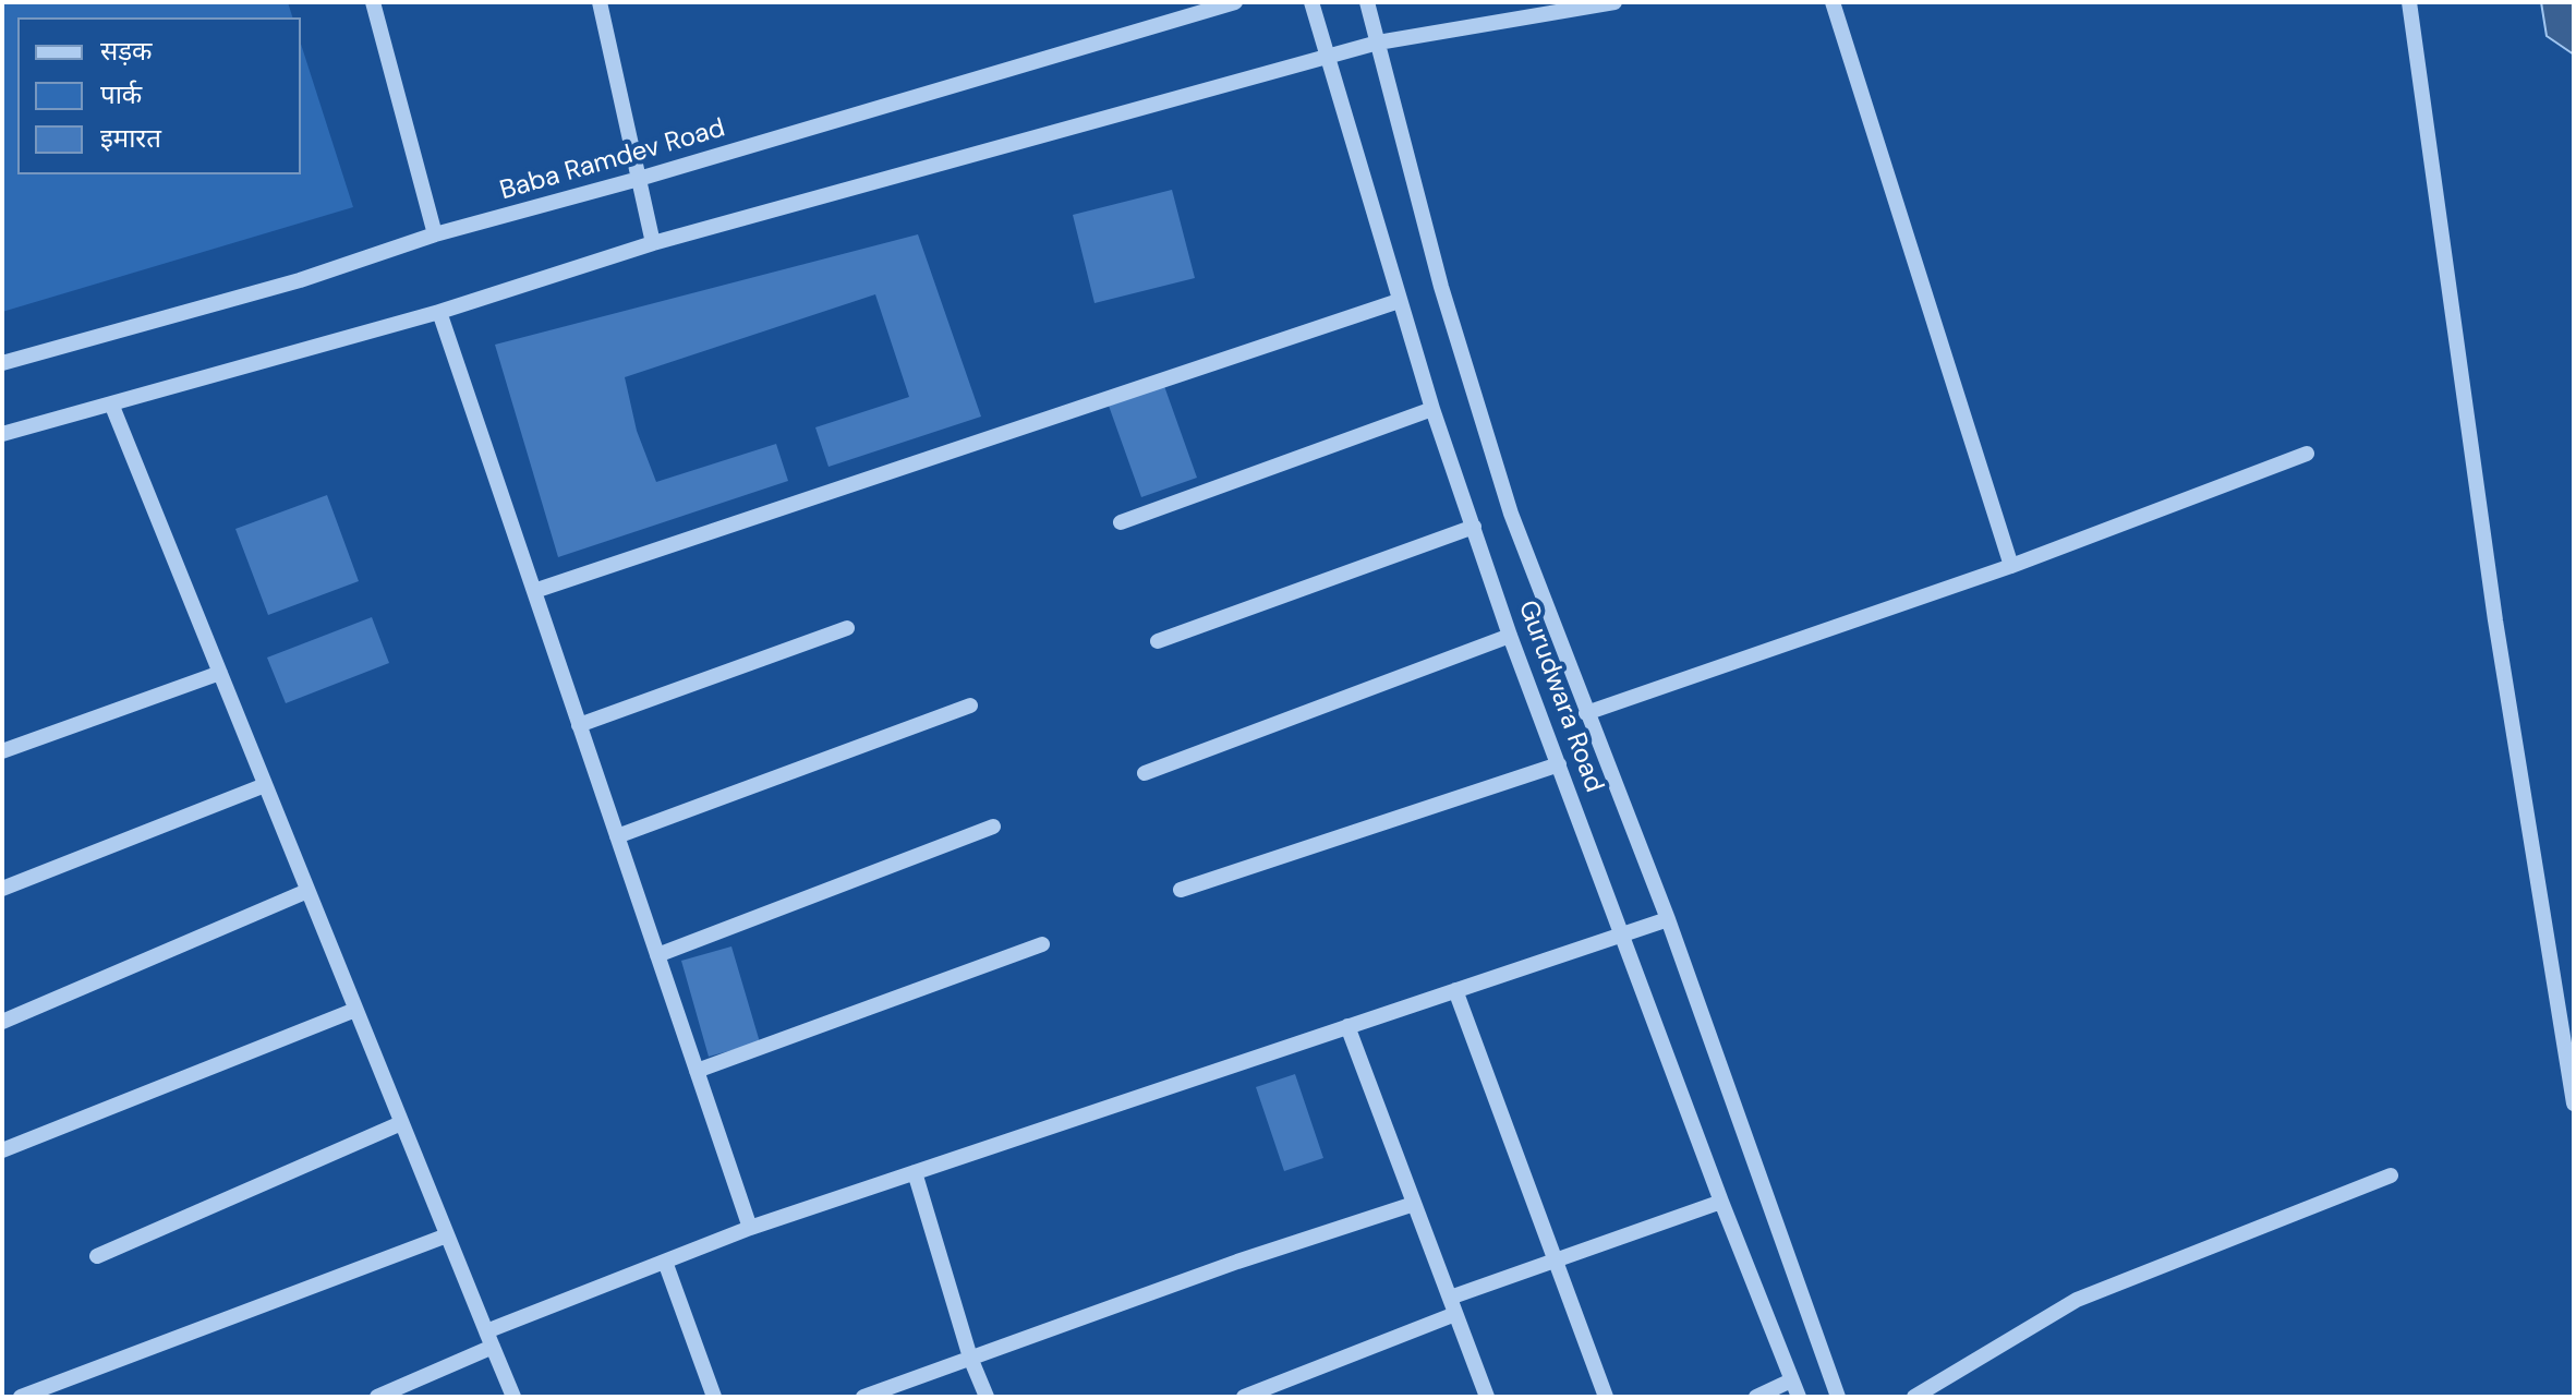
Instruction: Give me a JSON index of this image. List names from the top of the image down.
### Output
{
  "streets": {
    "street": ["Baba Ramdev Road", "Gurudwara Road"]
  },
  "legend": ["सड़क", "पार्क", "इमारत"]
}
